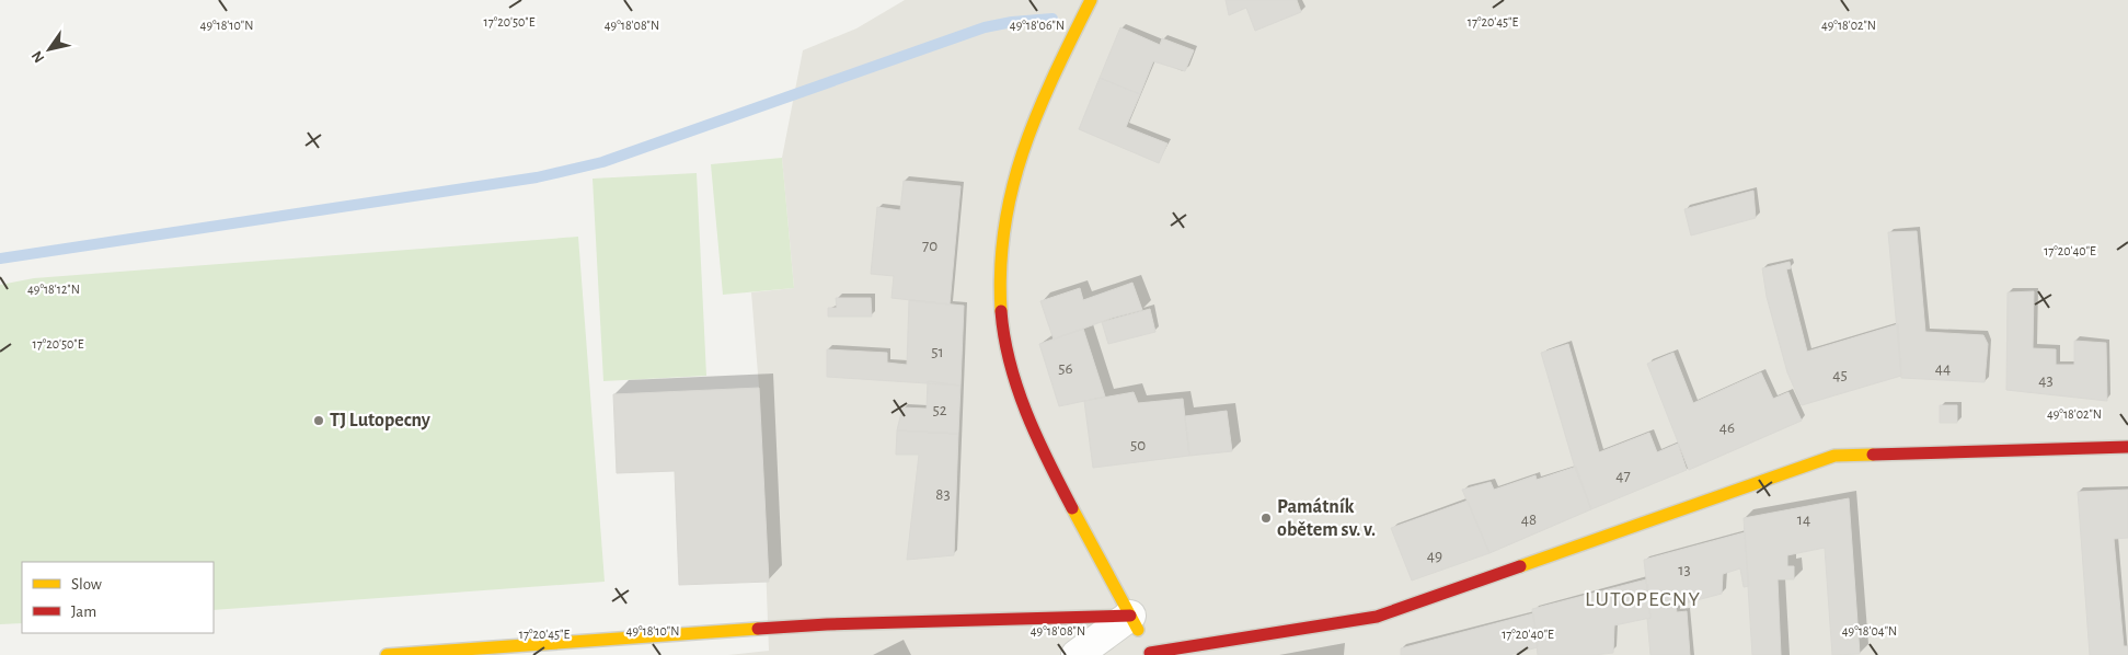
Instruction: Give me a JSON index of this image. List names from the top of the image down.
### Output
{
  "districts": ["LUTOPECNY"],
  "places": ["TJ Lutopecny", "Památník obětem sv. v."],
  "house_numbers": [
    "70",
    "51",
    "56",
    "44",
    "45",
    "43",
    "52",
    "46",
    "50",
    "47",
    "83",
    "48",
    "14",
    "49",
    "13"
  ],
  "legend": ["Slow", "Jam"],
  "north": "bottom left",
  "coordinates": [
    "17°20'50\"E",
    "17°20'45\"E",
    "49°18'10\"N",
    "49°18'08\"N",
    "49°18'06\"N",
    "49°18'02\"N",
    "17°20'40\"E",
    "49°18'12\"N",
    "49°18'04\"N"
  ]
}
